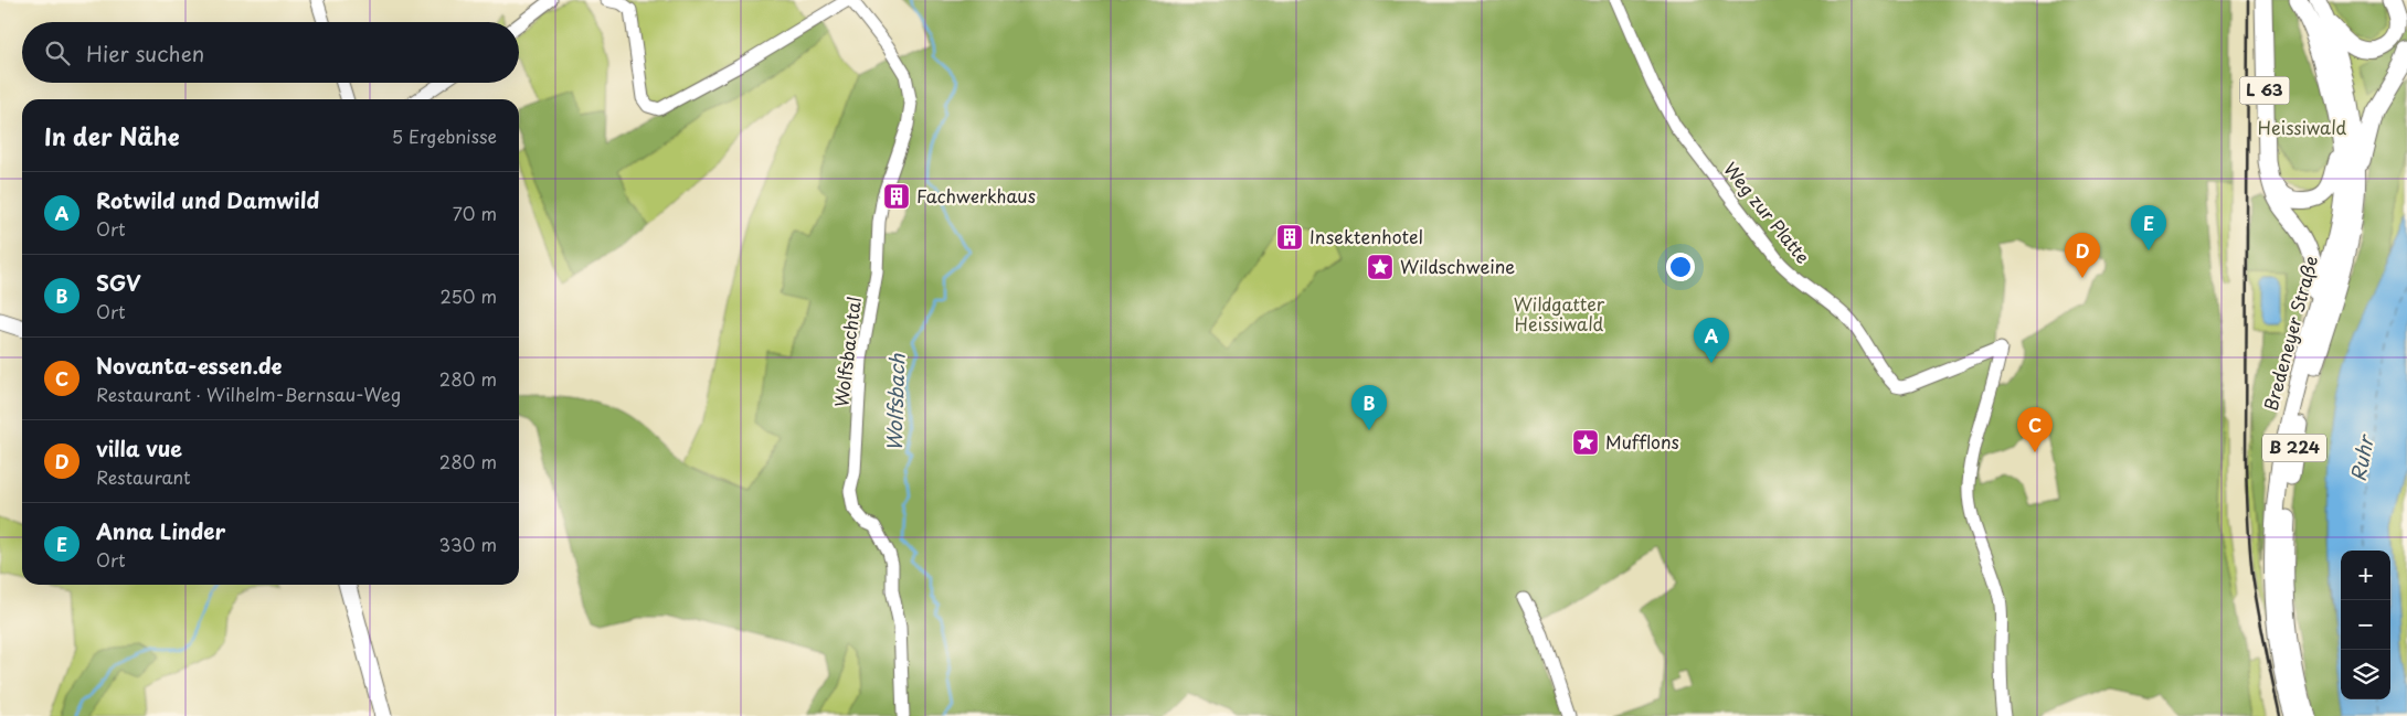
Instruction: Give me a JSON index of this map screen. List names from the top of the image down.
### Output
{
  "streets": {
    "main road": ["L 63", "Bredeneyer Straße", "B 224"],
    "street": ["Weg zur Platte", "Wolfsbachtal"]
  },
  "crossings": [
    ["L 63", "Bredeneyer Straße"]
  ],
  "water": ["Wolfsbach", "Ruhr"],
  "parks": ["Heissiwald", "Wildgatter Heissiwald"],
  "places": {
    "building": ["Fachwerkhaus", "Insektenhotel"],
    "place": ["Wildschweine", "Mufflons"]
  },
  "page": {
    "search": "Hier suchen",
    "heading": ["In der Nähe", "5 Ergebnisse"],
    "list": [
      {
        "mark": "A",
        "name": "Rotwild und Damwild",
        "note": "Ort",
        "value": "70 m"
      },
      {
        "mark": "B",
        "name": "SGV",
        "note": "Ort",
        "value": "250 m"
      },
      {
        "mark": "C",
        "name": "Novanta-essen.de",
        "note": "Restaurant · Wilhelm-Bernsau-Weg",
        "value": "280 m"
      },
      {
        "mark": "D",
        "name": "villa vue",
        "note": "Restaurant",
        "value": "280 m"
      },
      {
        "mark": "E",
        "name": "Anna Linder",
        "note": "Ort",
        "value": "330 m"
      }
    ],
    "pins": [
      "E",
      "D",
      "A",
      "B",
      "C"
    ],
    "map_buttons": ["+", "−"]
  }
}
